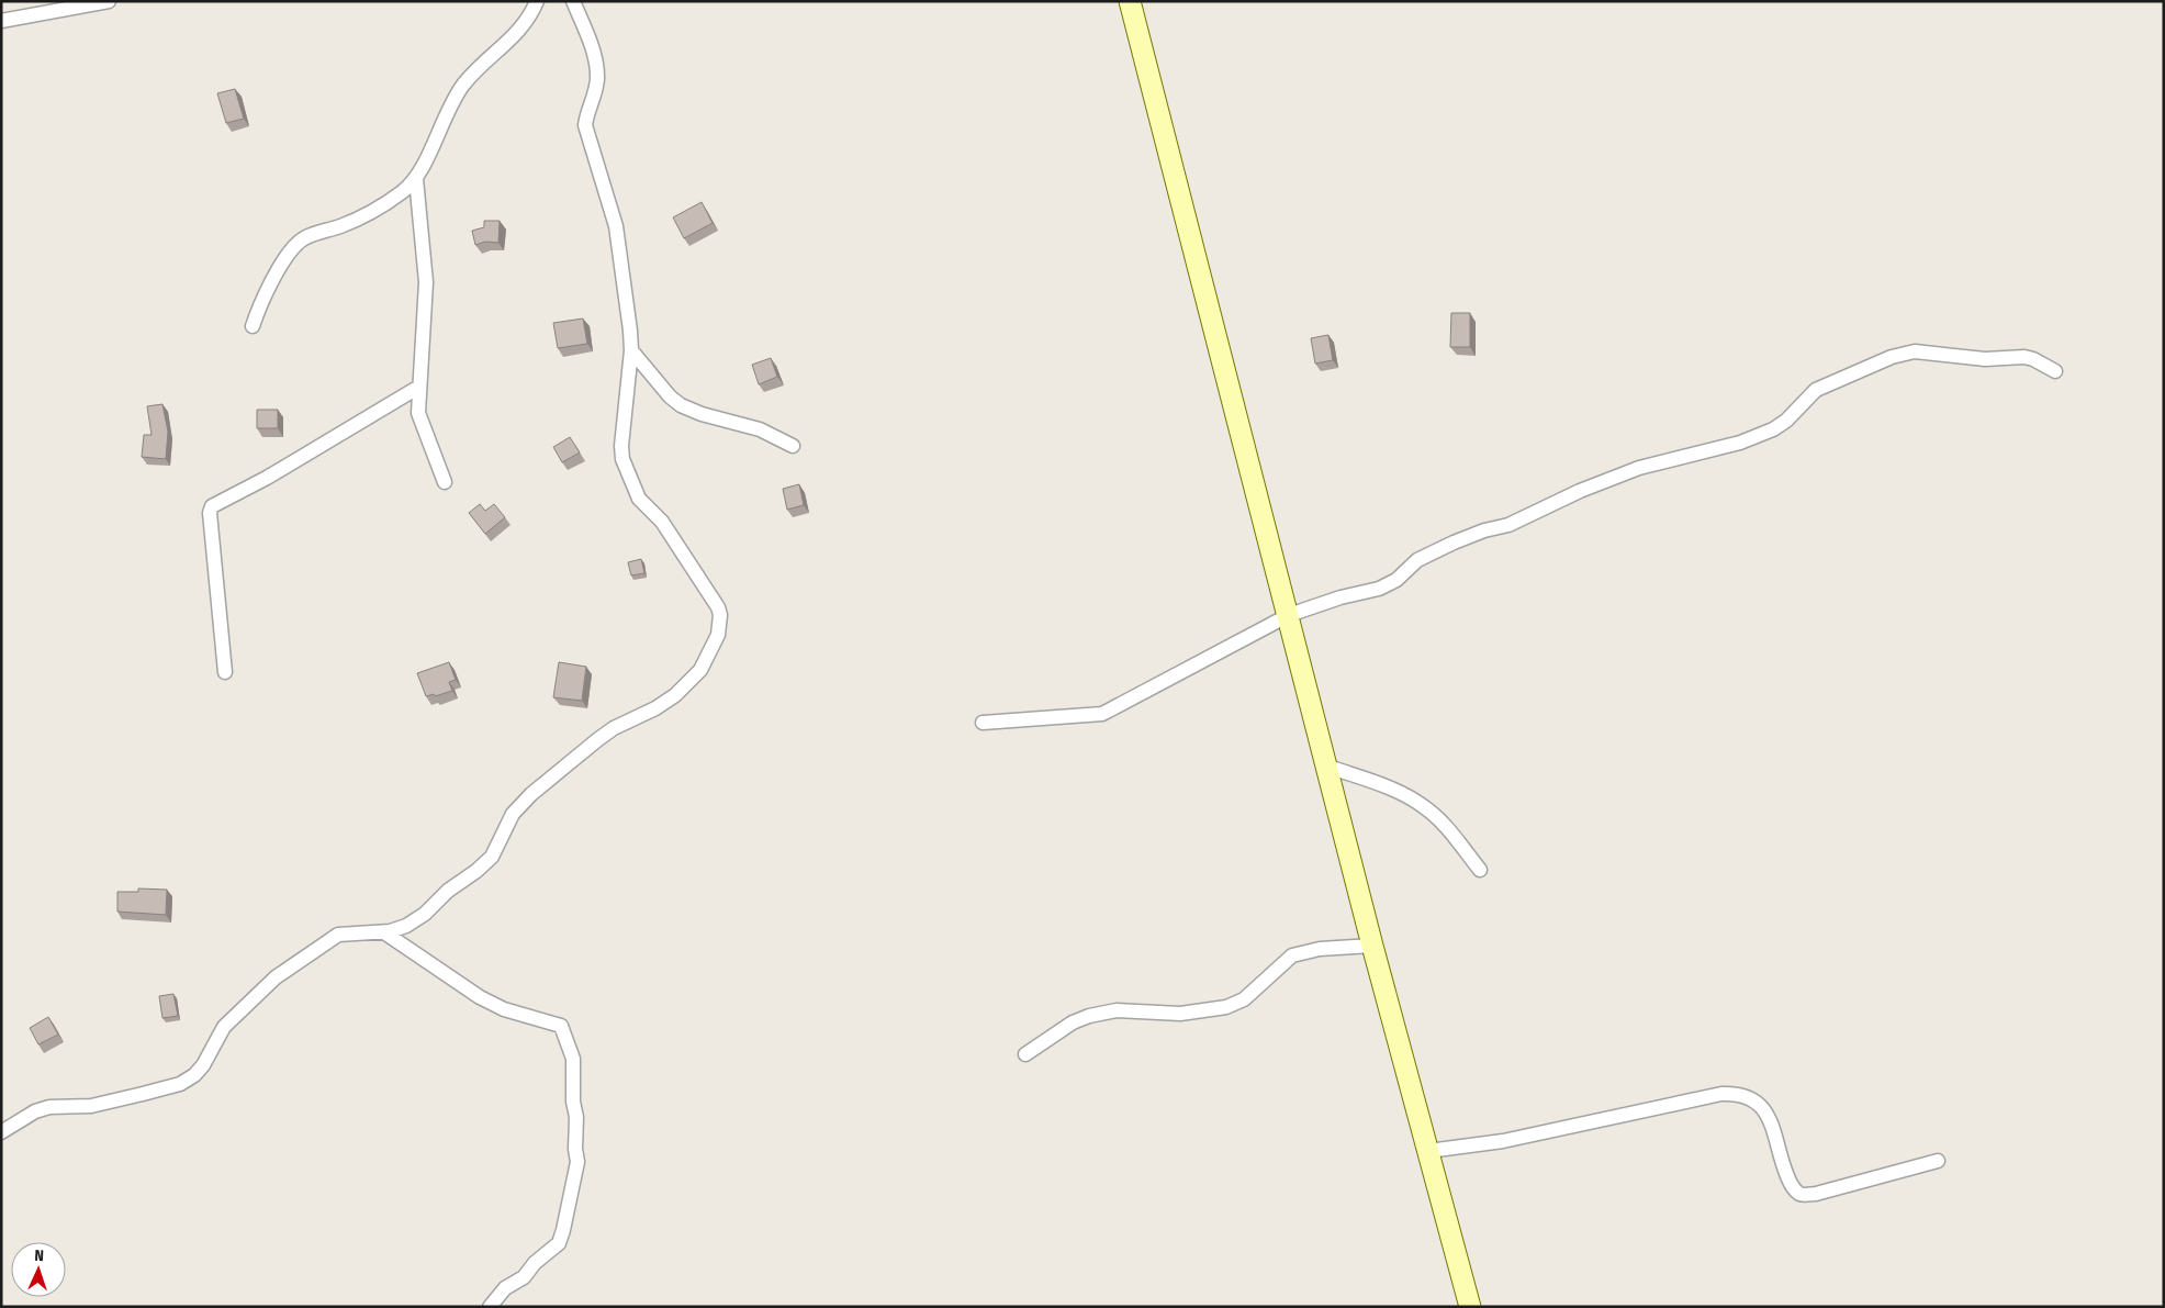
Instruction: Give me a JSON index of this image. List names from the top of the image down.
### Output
{
  "north": "top"
}
